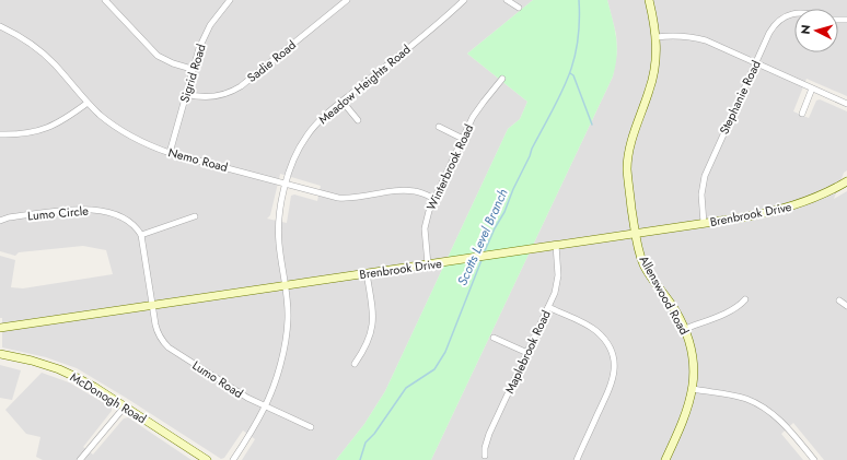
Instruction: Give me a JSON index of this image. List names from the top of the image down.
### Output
{
  "streets": {
    "main road": ["Brenbrook Drive", "Allenswood Road", "McDonogh Road"],
    "street": [
      "Sadie Road",
      "Sigrid Road",
      "Meadow Heights Road",
      "Stephanie Road",
      "Nemo Road",
      "Winterbrook Road",
      "Lumo Circle",
      "Maplebrook Road",
      "Lumo Road"
    ]
  },
  "crossings": [
    ["Sadie Road", "Sigrid Road"],
    ["Sigrid Road", "Nemo Road"],
    ["Meadow Heights Road", "Nemo Road"],
    ["Meadow Heights Road", "Brenbrook Drive"],
    ["Meadow Heights Road", "Lumo Road"],
    ["Stephanie Road", "Brenbrook Drive"],
    ["Nemo Road", "Winterbrook Road"],
    ["Winterbrook Road", "Brenbrook Drive"],
    ["Brenbrook Drive", "Allenswood Road"],
    ["Brenbrook Drive", "Maplebrook Road"],
    ["Brenbrook Drive", "Lumo Road"]
  ],
  "water": ["Scotts Level Branch"],
  "north": "left"
}
